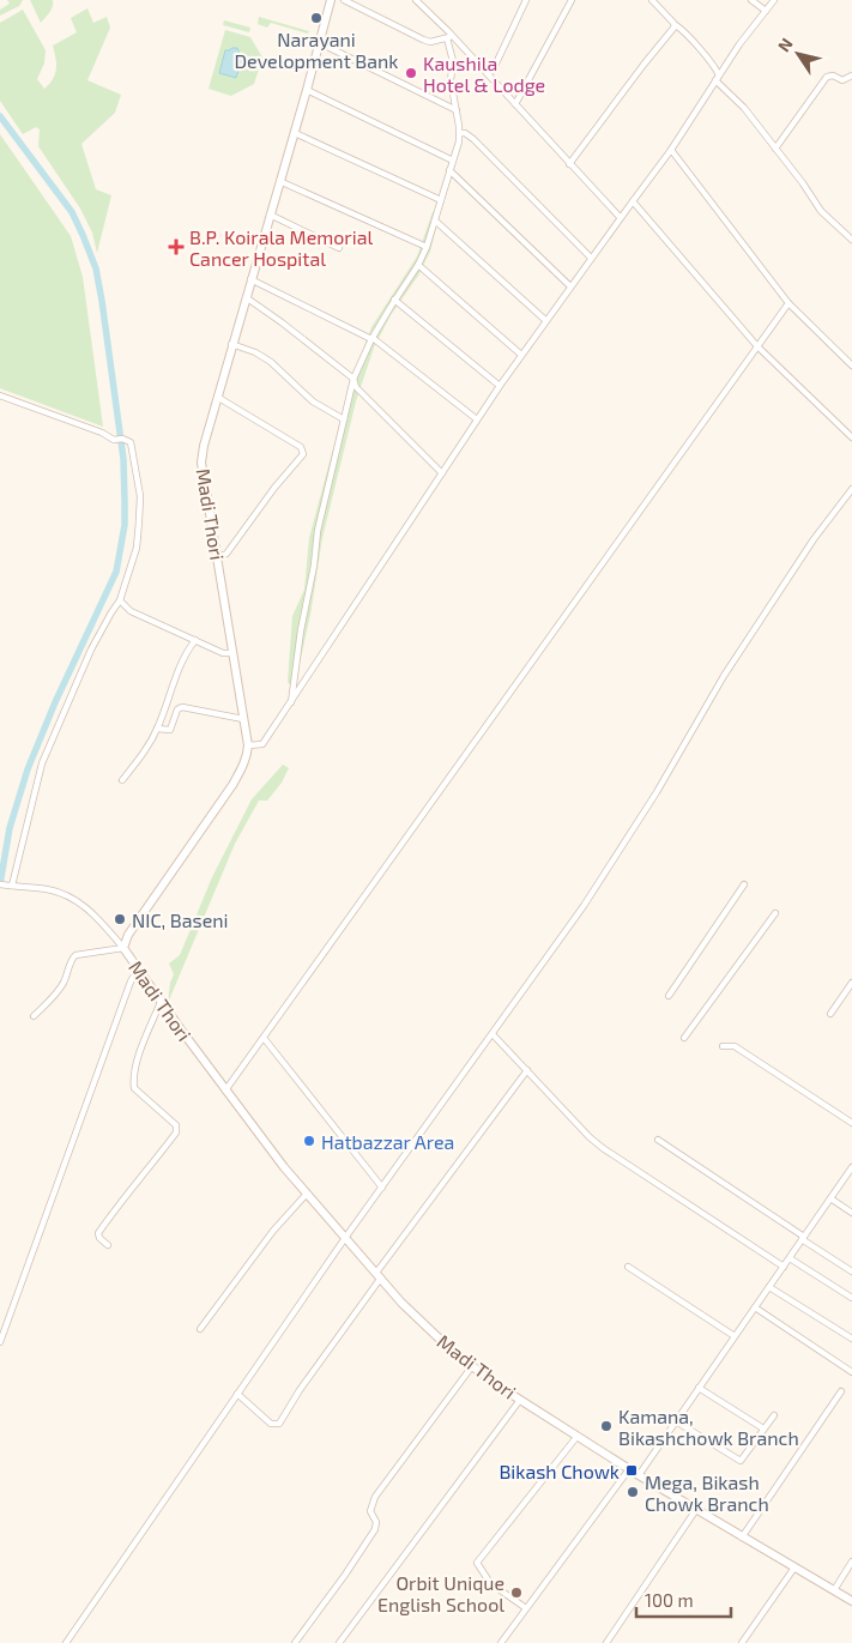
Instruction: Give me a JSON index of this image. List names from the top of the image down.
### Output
{
  "streets": {
    "main road": ["Madi Thori"]
  },
  "places": {
    "other": [
      "Narayani Development Bank",
      "Kaushila Hotel & Lodge",
      "NIC, Baseni",
      "Hatbazzar Area",
      "Kamana, Bikashchowk Branch",
      "Mega, Bikash Chowk Branch",
      "Orbit Unique English School"
    ],
    "health": ["B.P. Koirala Memorial Cancer Hospital"],
    "transit": ["Bikash Chowk"]
  },
  "scale_bar": "100 m",
  "north": "top left"
}
